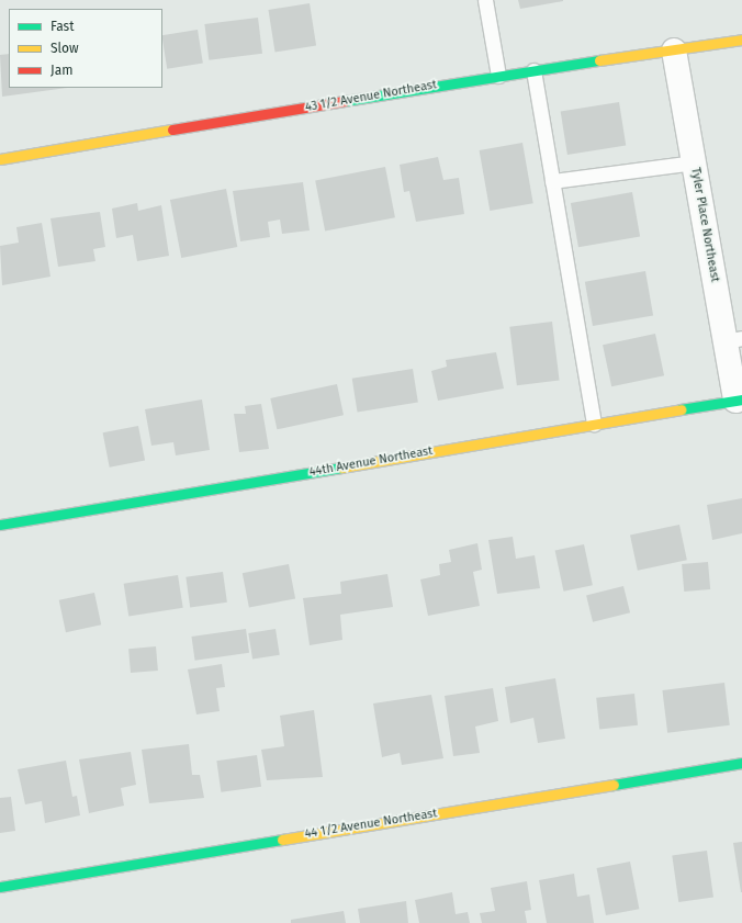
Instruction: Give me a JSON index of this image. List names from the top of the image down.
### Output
{
  "streets": {
    "street": [
      "43 1/2 Avenue Northeast",
      "Tyler Place Northeast",
      "44th Avenue Northeast",
      "44 1/2 Avenue Northeast"
    ]
  },
  "crossings": [
    ["43 1/2 Avenue Northeast", "Tyler Place Northeast"],
    ["Tyler Place Northeast", "44th Avenue Northeast"]
  ],
  "legend": ["Fast", "Slow", "Jam"]
}
